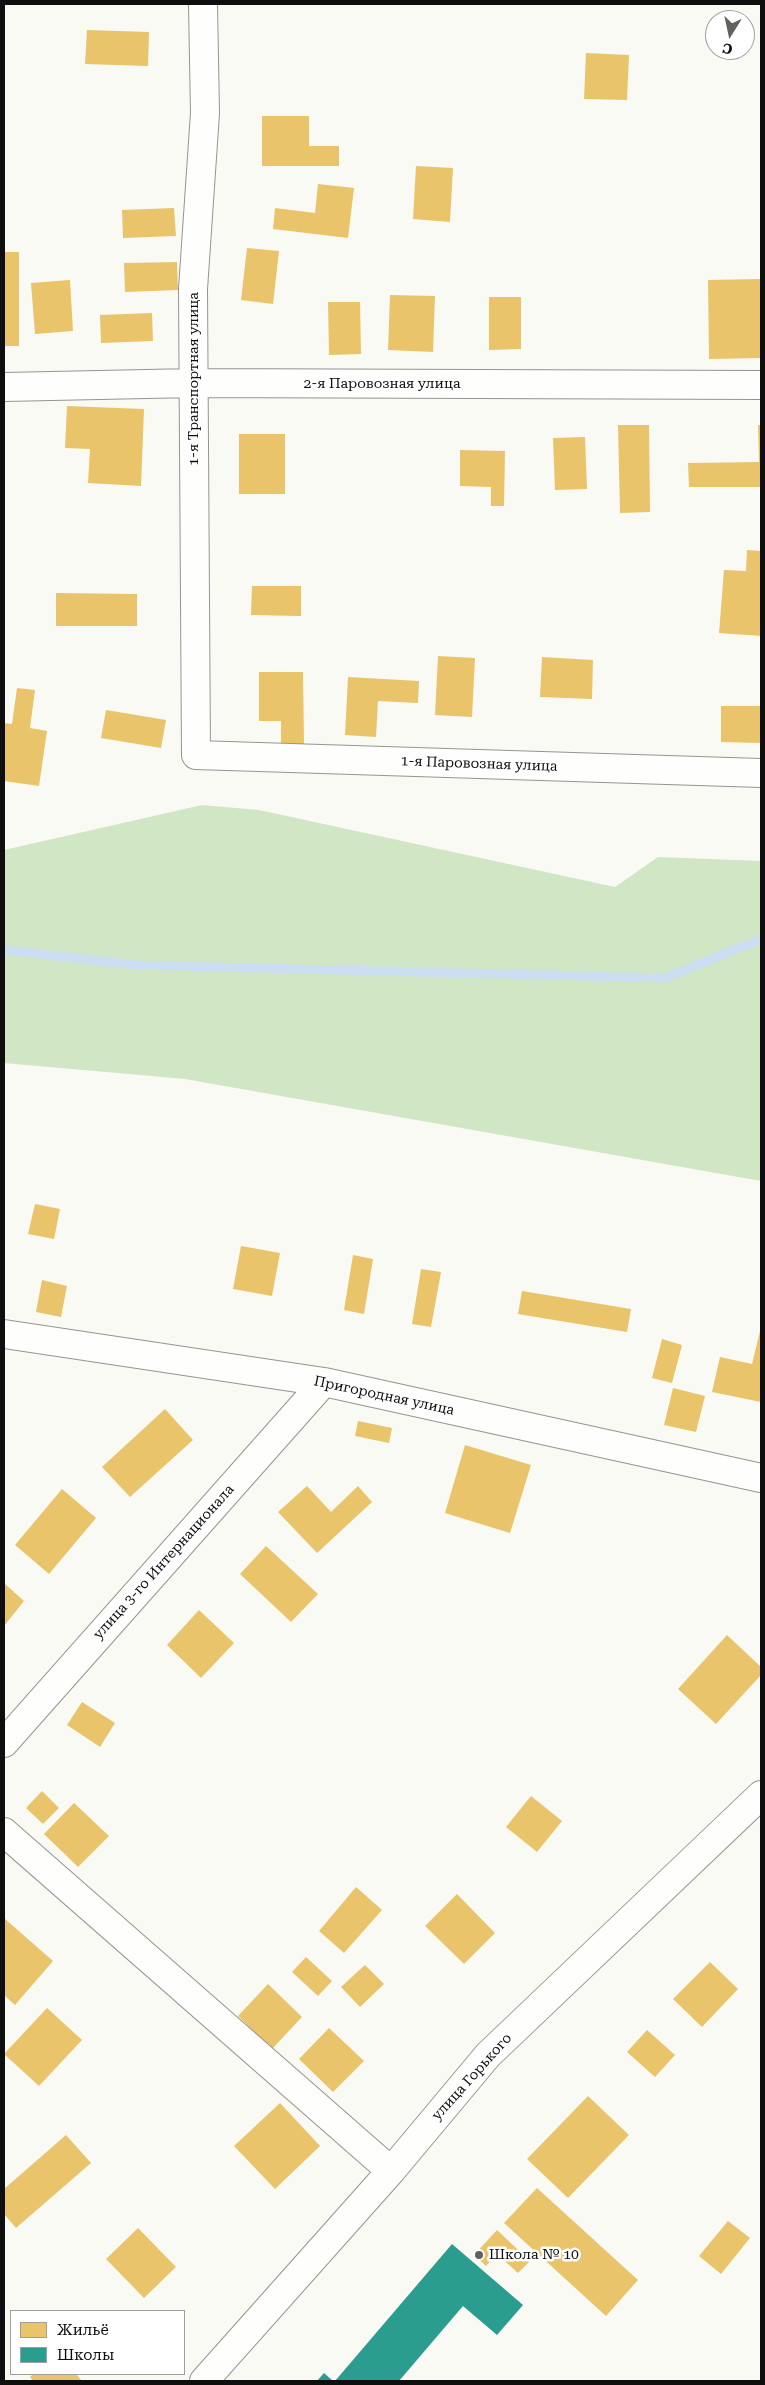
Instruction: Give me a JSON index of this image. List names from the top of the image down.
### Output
{
  "streets": {
    "street": [
      "1-я Транспортная улица",
      "2-я Паровозная улица",
      "1-я Паровозная улица",
      "Пригородная улица",
      "улица 3-го Интернационала",
      "улица Горького"
    ]
  },
  "crossings": [
    ["1-я Транспортная улица", "2-я Паровозная улица"],
    ["1-я Транспортная улица", "1-я Паровозная улица"],
    ["Пригородная улица", "улица 3-го Интернационала"]
  ],
  "places": ["Школа № 10"],
  "legend": ["Жильё", "Школы"],
  "north": "bottom"
}
